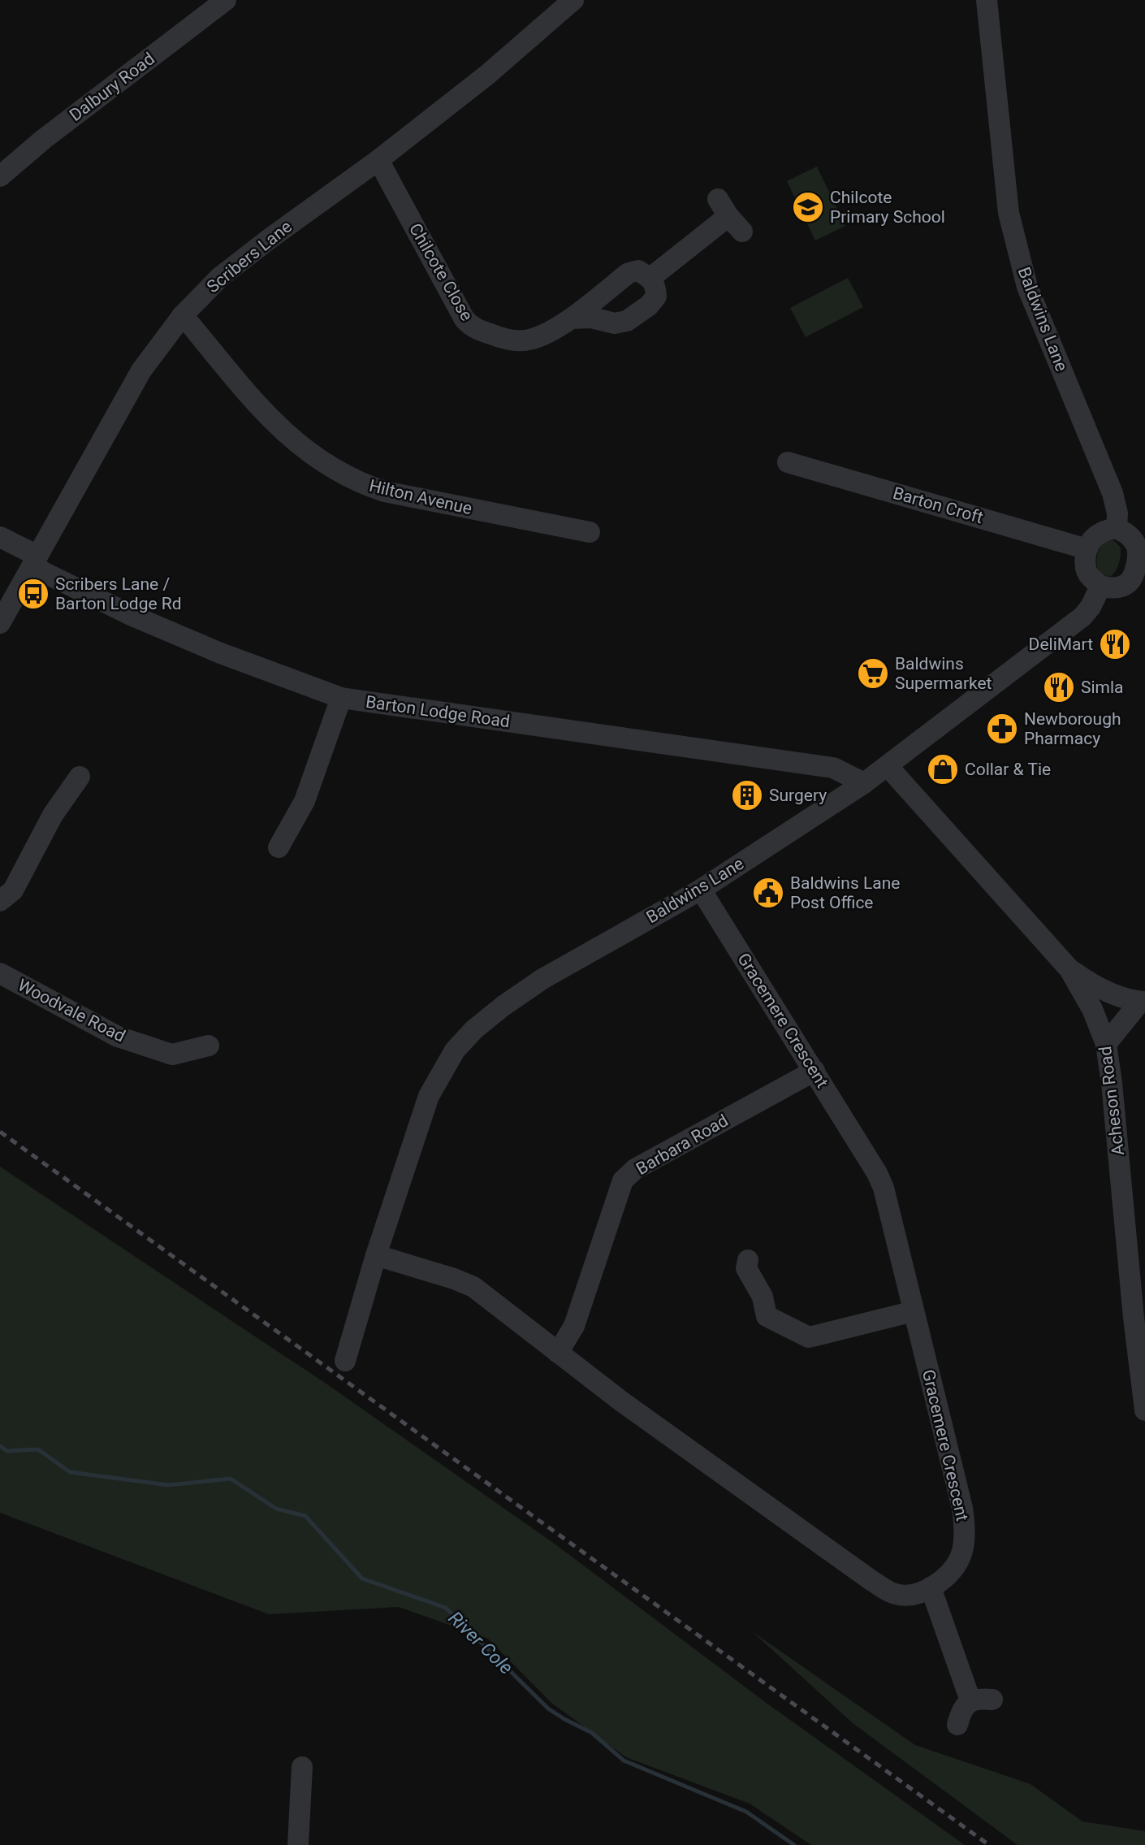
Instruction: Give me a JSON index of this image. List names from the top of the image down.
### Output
{
  "streets": {
    "street": [
      "Dalbury Road",
      "Scribers Lane",
      "Chilcote Close",
      "Baldwins Lane",
      "Hilton Avenue",
      "Barton Croft",
      "Barton Lodge Road",
      "Woodvale Road",
      "Gracemere Crescent",
      "Acheson Road",
      "Barbara Road"
    ]
  },
  "crossings": [
    ["Scribers Lane", "Chilcote Close"],
    ["Scribers Lane", "Hilton Avenue"],
    ["Scribers Lane", "Barton Lodge Road"],
    ["Baldwins Lane", "Barton Croft"],
    ["Baldwins Lane", "Barton Lodge Road"],
    ["Baldwins Lane", "Gracemere Crescent"],
    ["Baldwins Lane", "Acheson Road"],
    ["Gracemere Crescent", "Barbara Road"]
  ],
  "water": ["River Cole"],
  "places": {
    "school or university": ["Chilcote Primary School"],
    "bus stop": ["Scribers Lane / Barton Lodge Rd"],
    "restaurant": ["DeliMart", "Simla"],
    "supermarket": ["Baldwins Supermarket"],
    "pharmacy": ["Newborough Pharmacy"],
    "shop": ["Collar & Tie"],
    "building": ["Surgery"],
    "public building": ["Baldwins Lane Post Office"]
  }
}
